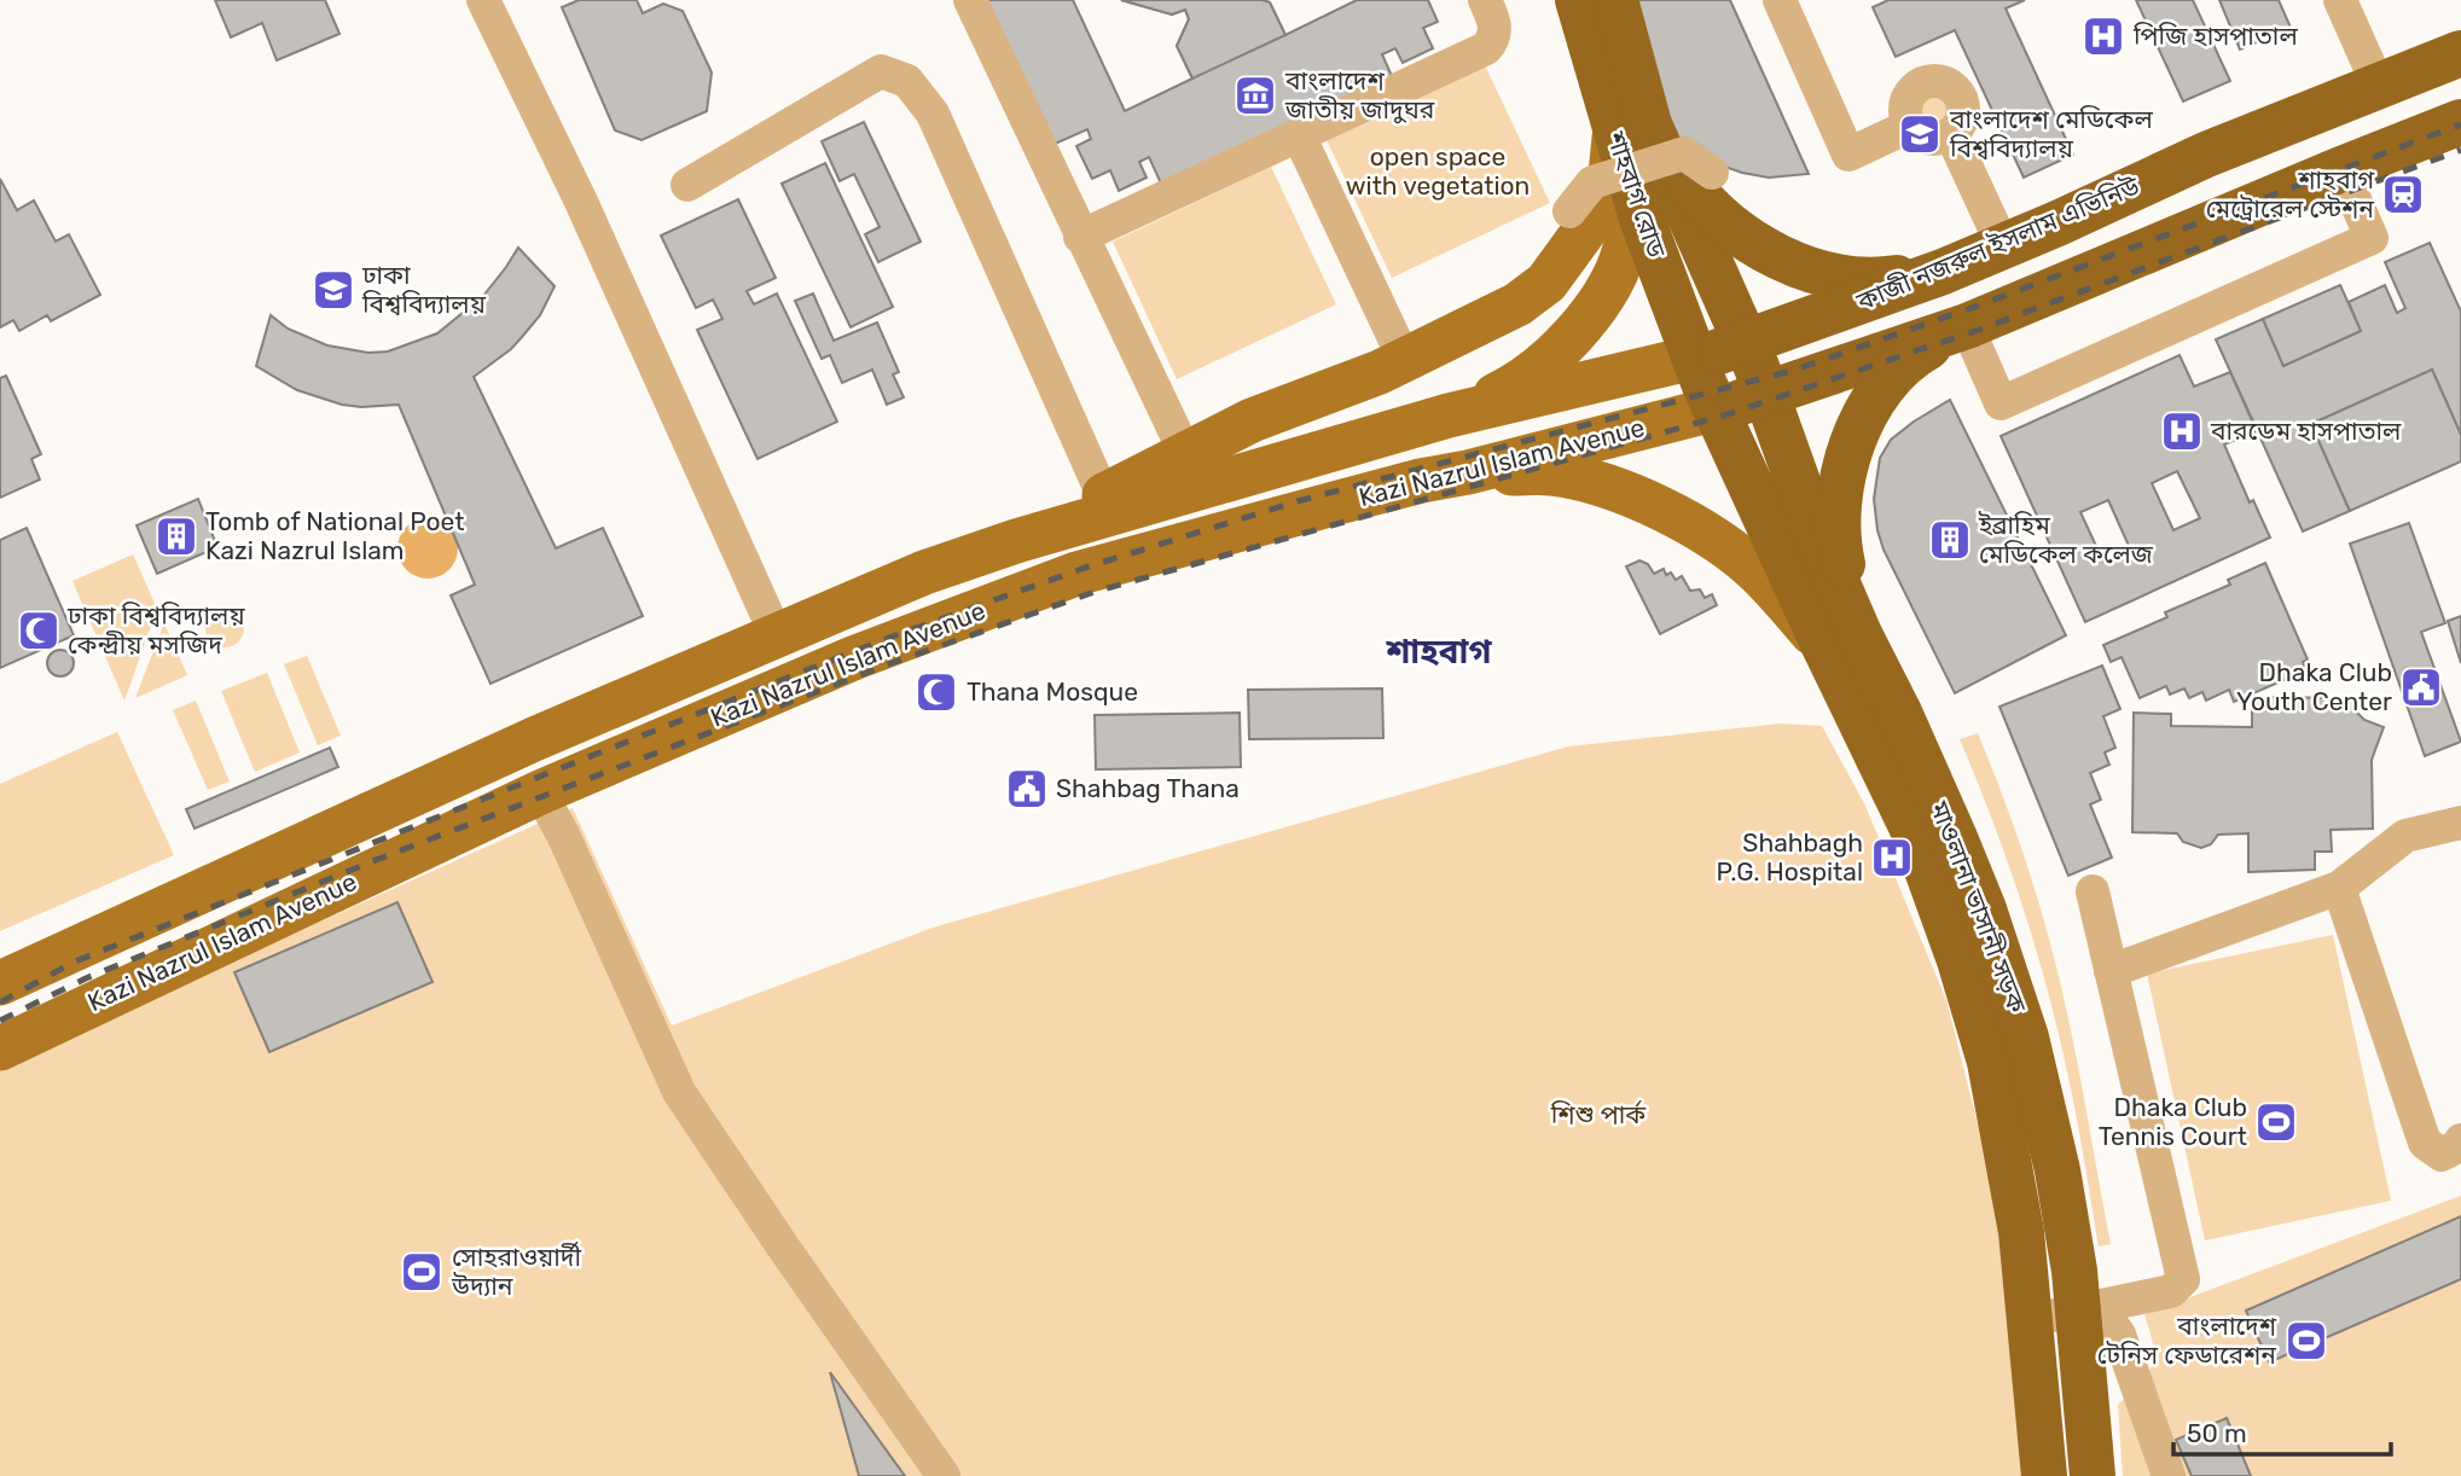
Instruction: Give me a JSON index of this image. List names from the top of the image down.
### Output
{
  "streets": {
    "highway": ["শাহবাগ রোড", "কাজী নজরুল ইসলাম এভিনিউ", "মাওলানা ভাসানী সড়ক"],
    "main road": ["Kazi Nazrul Islam Avenue"]
  },
  "crossings": [
    ["শাহবাগ রোড", "কাজী নজরুল ইসলাম এভিনিউ"],
    ["শাহবাগ রোড", "Kazi Nazrul Islam Avenue"],
    ["শাহবাগ রোড", "মাওলানা ভাসানী সড়ক"],
    ["কাজী নজরুল ইসলাম এভিনিউ", "Kazi Nazrul Islam Avenue"],
    ["কাজী নজরুল ইসলাম এভিনিউ", "মাওলানা ভাসানী সড়ক"],
    ["Kazi Nazrul Islam Avenue", "মাওলানা ভাসানী সড়ক"]
  ],
  "districts": ["শাহবাগ"],
  "parks": ["open space with vegetation", "শিশু পার্ক"],
  "places": {
    "hospital": ["পিজি হাসপাতাল", "বারডেম হাসপাতাল", "Shahbagh P.G. Hospital"],
    "museum": ["বাংলাদেশ জাতীয় জাদুঘর"],
    "school or university": ["বাংলাদেশ মেডিকেল বিশ্ববিদ্যালয়", "ঢাকা বিশ্ববিদ্যালয়"],
    "station": ["শাহবাগ মেট্রোরেল স্টেশন"],
    "building": ["Tomb of National Poet Kazi Nazrul Islam", "ইব্রাহিম মেডিকেল কলেজ"],
    "mosque": ["ঢাকা বিশ্ববিদ্যালয় কেন্দ্রীয় মসজিদ", "Thana Mosque"],
    "public building": ["Dhaka Club Youth Center", "Shahbag Thana"],
    "sports": ["Dhaka Club Tennis Court", "সোহরাওয়ার্দী উদ্যান", "বাংলাদেশ টেনিস ফেডারেশন"]
  },
  "scale_bar": "50 m"
}
